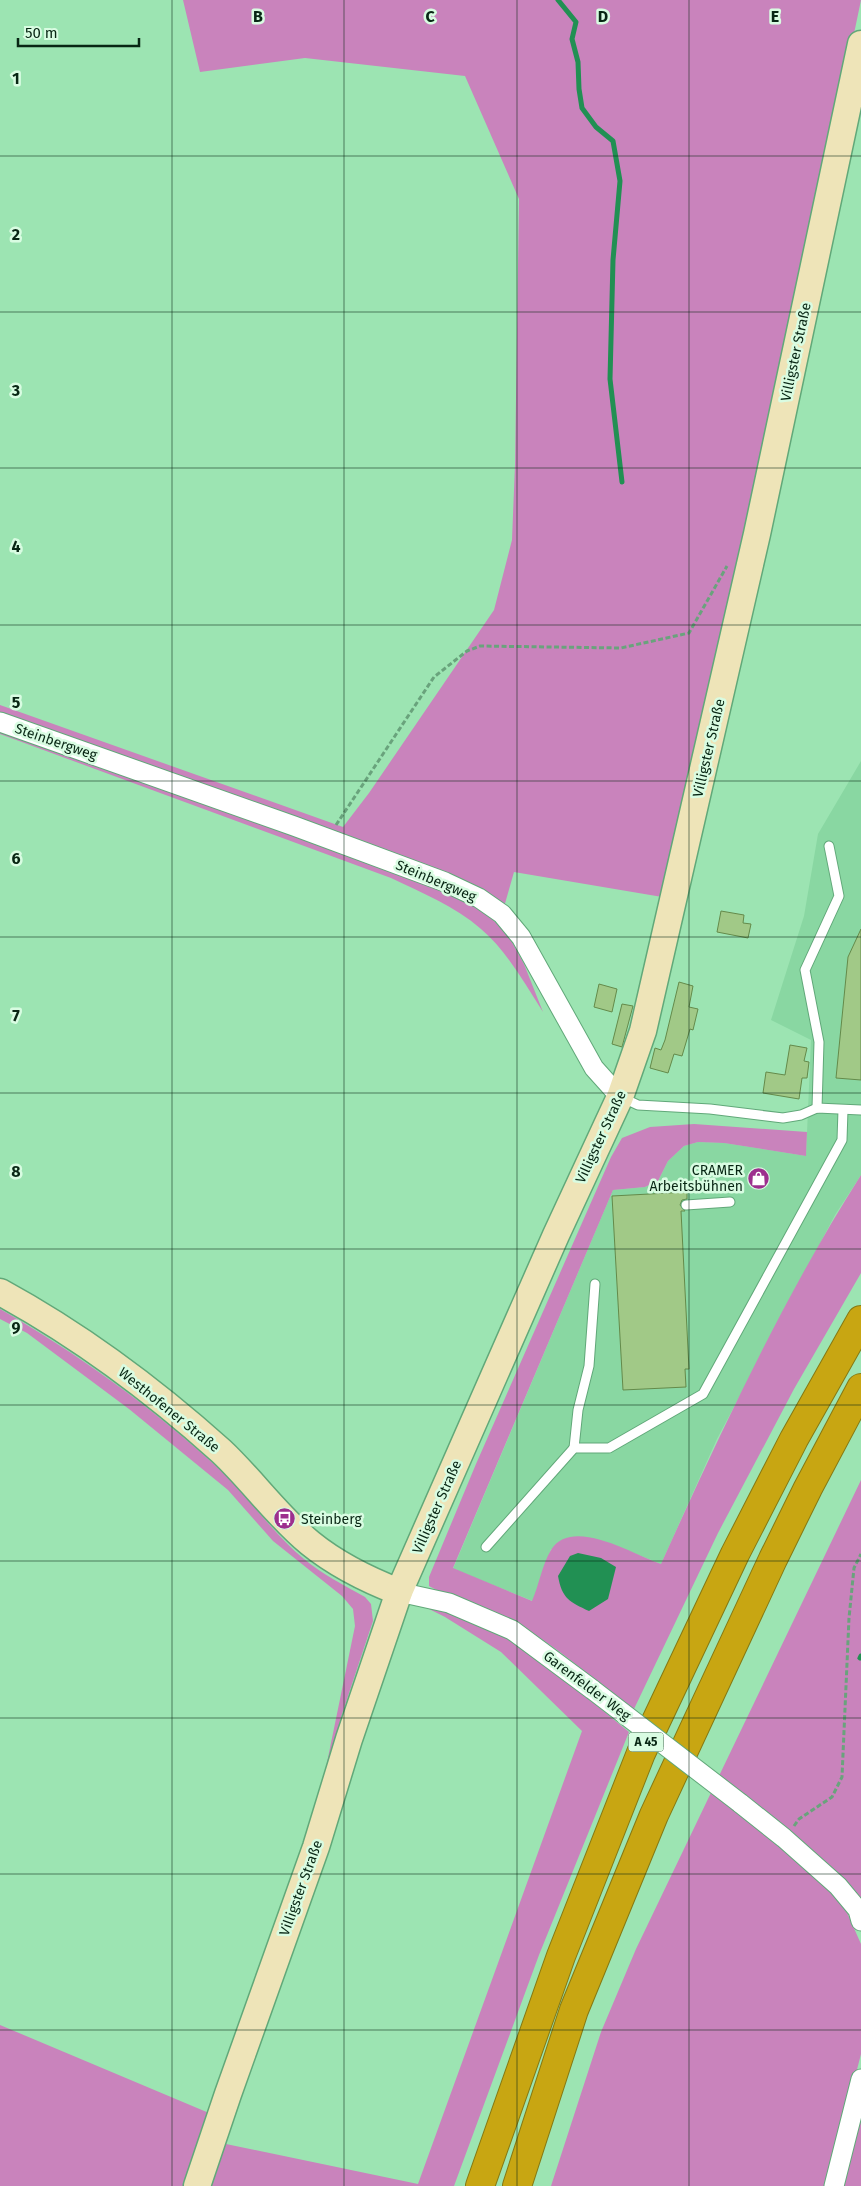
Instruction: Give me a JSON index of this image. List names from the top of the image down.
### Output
{
  "streets": {
    "highway": ["A 45"],
    "main road": ["Villigster Straße", "Westhofener Straße"],
    "street": ["Steinbergweg", "Garenfelder Weg"]
  },
  "crossings": [
    ["Villigster Straße", "Steinbergweg"],
    ["Villigster Straße", "Westhofener Straße"],
    ["Villigster Straße", "Garenfelder Weg"],
    ["Westhofener Straße", "Garenfelder Weg"]
  ],
  "places": {
    "shop": ["CRAMER Arbeitsbühnen"],
    "bus stop": ["Steinberg"]
  },
  "scale_bar": "50 m",
  "grid": {
    "columns": [
      "B",
      "C",
      "D",
      "E"
    ],
    "rows": [
      "1",
      "2",
      "3",
      "4",
      "5",
      "6",
      "7",
      "8",
      "9"
    ]
  }
}
